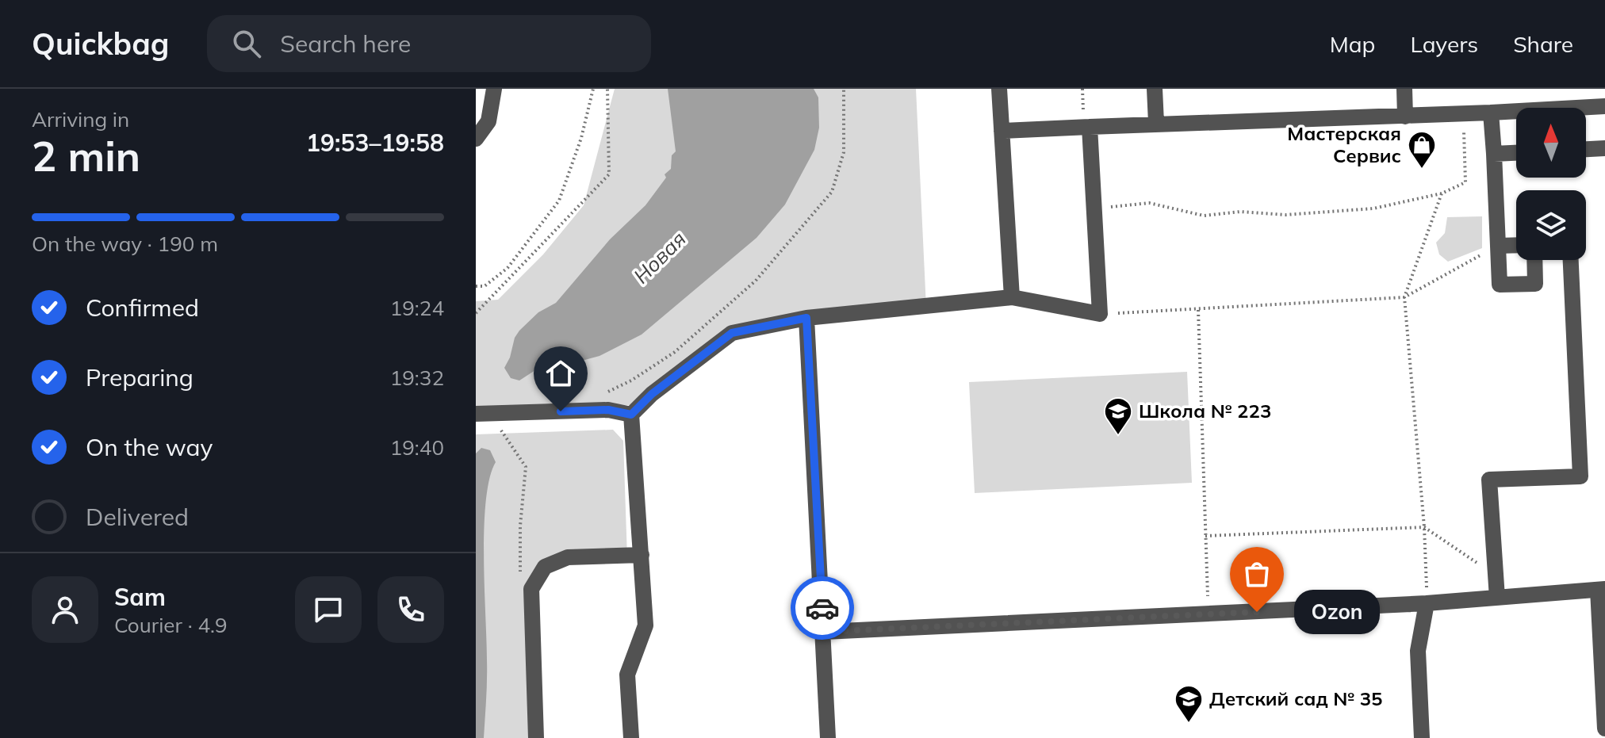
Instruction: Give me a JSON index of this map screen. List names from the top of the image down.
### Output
{
  "water": ["Новая"],
  "places": {
    "shop": ["Мастерская Сервис"],
    "school or university": ["Школа № 223", "Детский сад № 35"],
    "other": ["Ozon"]
  },
  "north": "top",
  "page": {
    "header": "Quickbag",
    "search": "Search here",
    "nav": ["Map", "Layers", "Share"],
    "heading": ["2 min", "Arriving in", "19:53–19:58"],
    "panel": ["Sam", "Courier · 4.9"],
    "bar": "On the way · 190 m",
    "list": [
      ["Confirmed", "19:24"],
      ["Preparing", "19:32"],
      ["On the way", "19:40"],
      "Delivered"
    ],
    "bubble": "Ozon"
  }
}
